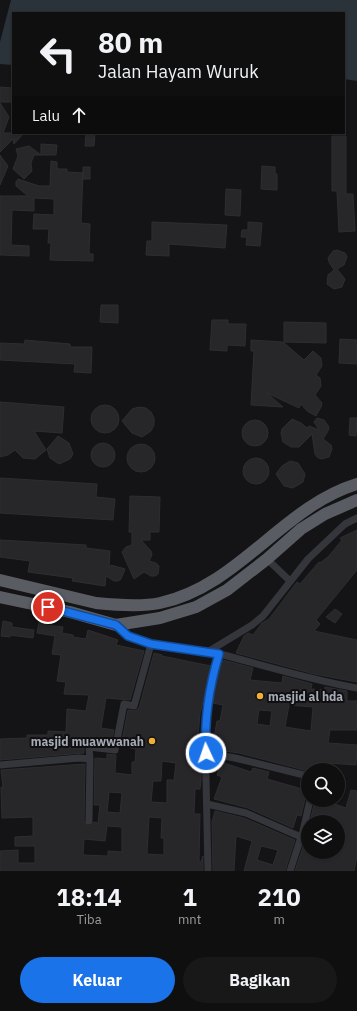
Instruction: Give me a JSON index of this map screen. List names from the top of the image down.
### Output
{
  "places": ["masjid al hda", "masjid muawwanah"],
  "page": {
    "turn": ["80 m", "Jalan Hayam Wuruk"],
    "then": "Lalu",
    "eta": [
      "18:14",
      "Tiba",
      "1",
      "mnt",
      "210",
      "m"
    ],
    "buttons": ["Keluar", "Bagikan"]
  }
}
